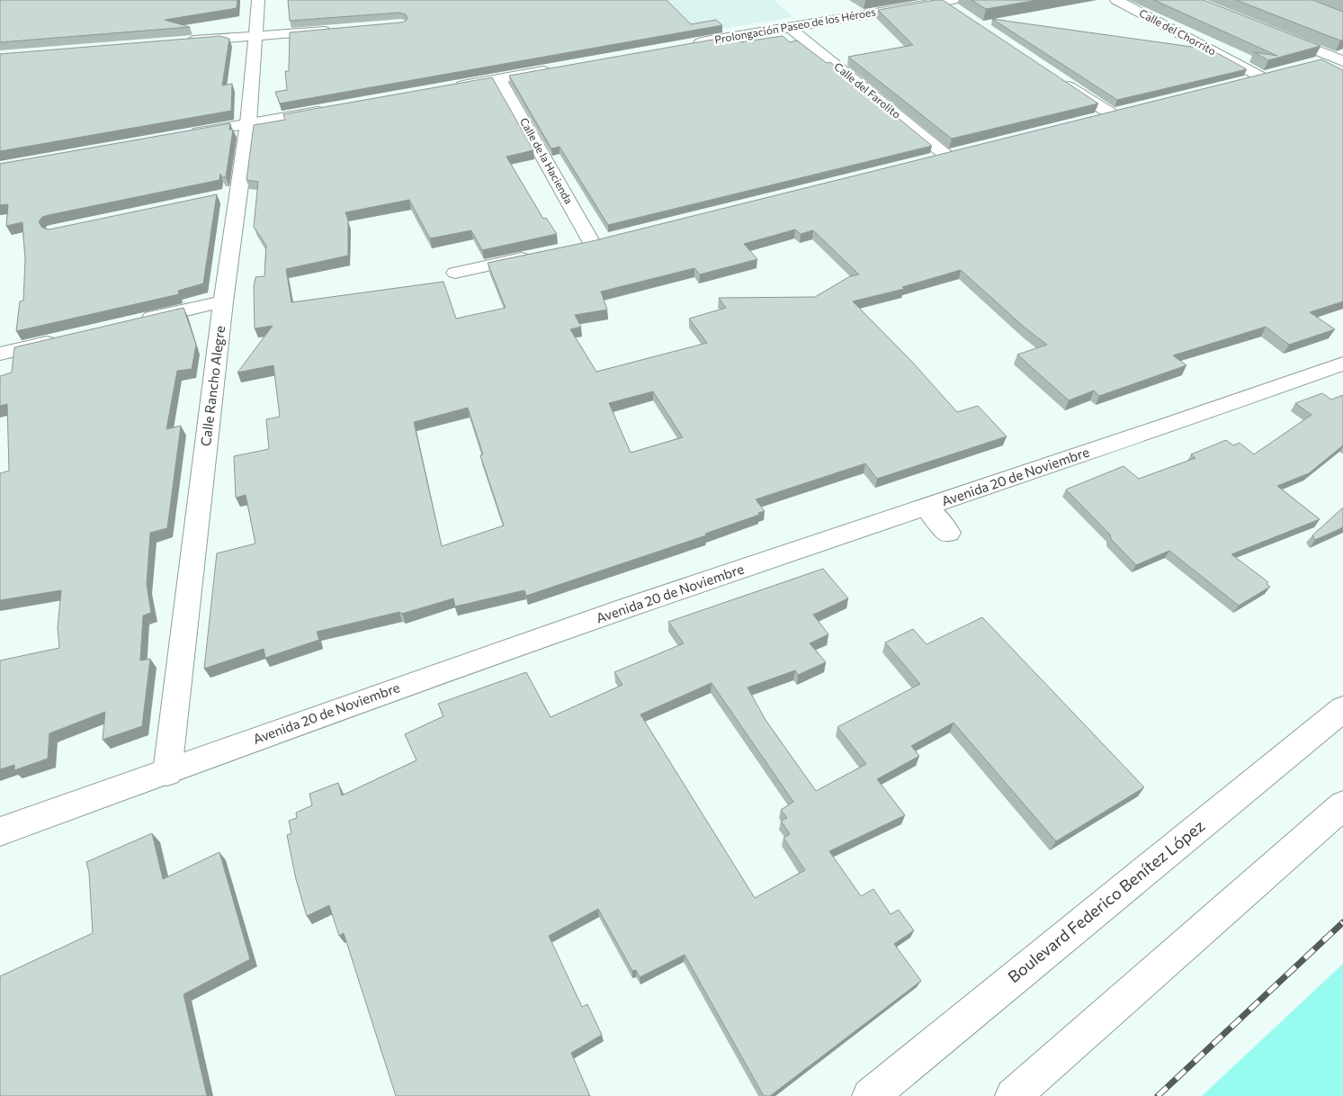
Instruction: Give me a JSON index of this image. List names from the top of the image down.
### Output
{
  "streets": {
    "street": [
      "Prolongación Paseo de los Héroes",
      "Calle del Chorrito",
      "Calle del Farolito",
      "Calle de la Hacienda",
      "Calle Rancho Alegre",
      "Avenida 20 de Noviembre",
      "Boulevard Federico Benítez López"
    ]
  },
  "crossings": [
    ["Prolongación Paseo de los Héroes", "Calle del Farolito"],
    ["Calle Rancho Alegre", "Avenida 20 de Noviembre"]
  ]
}
